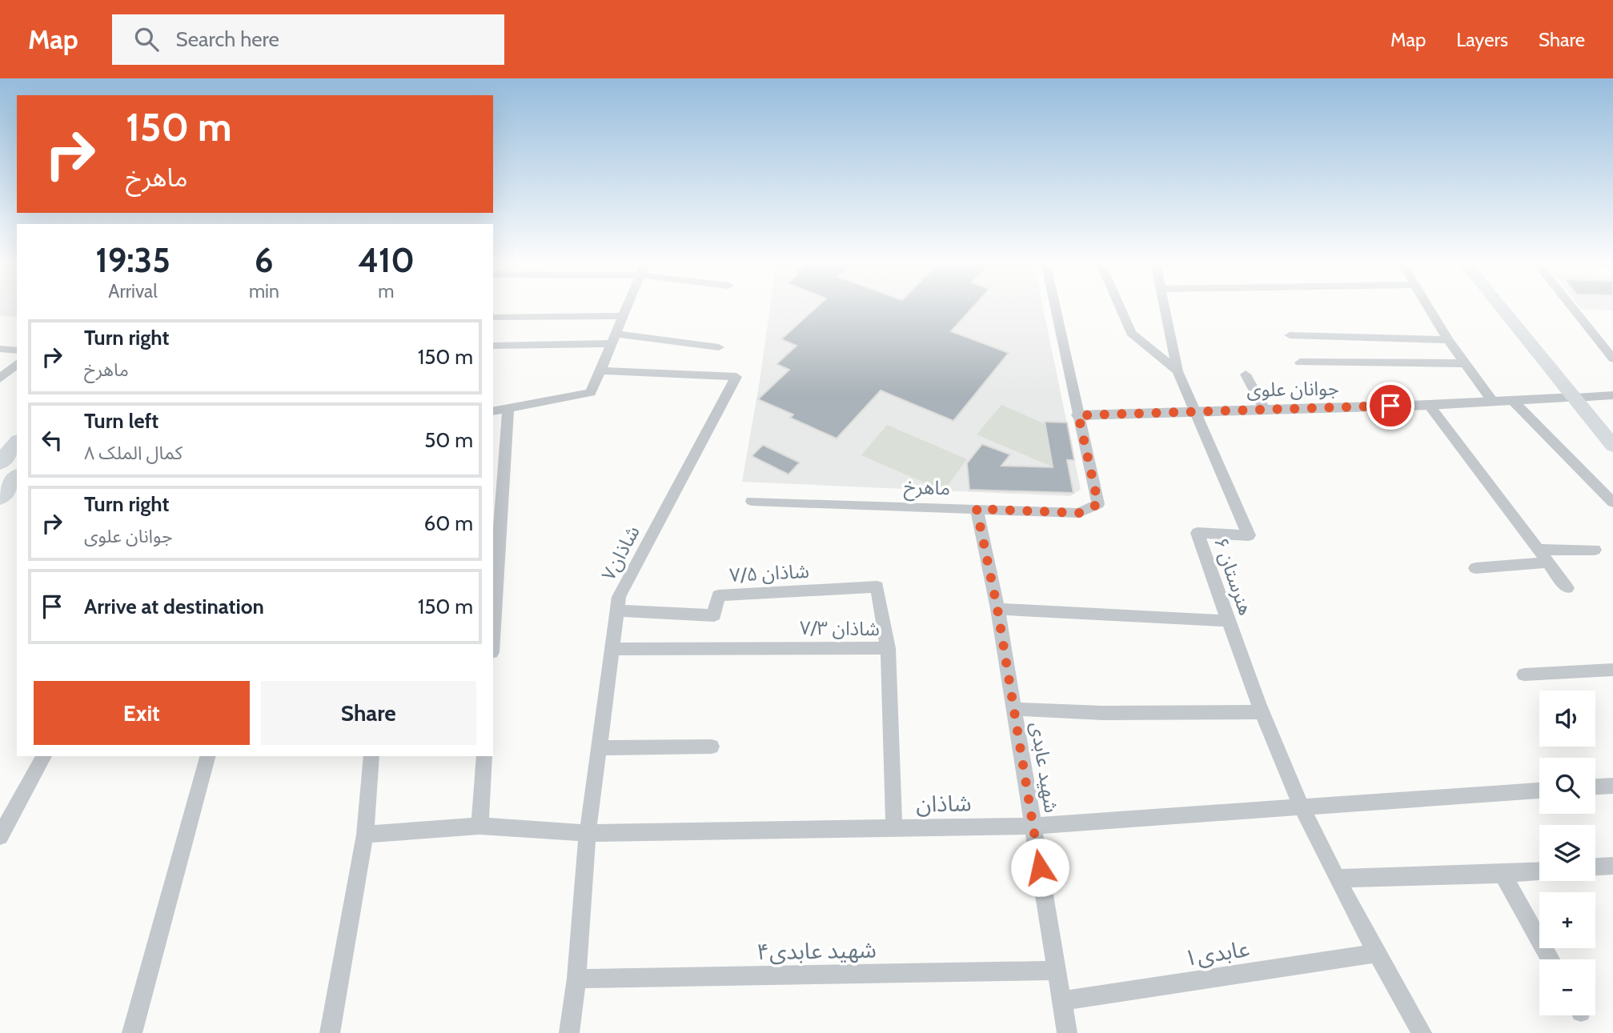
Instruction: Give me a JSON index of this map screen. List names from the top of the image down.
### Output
{
  "streets": {
    "street": [
      "جوانان علوی",
      "ماهرخ",
      "شاذان۷",
      "شاذان ۷/۵",
      "هنرستان ۶",
      "شاذان ۷/۳",
      "شهید عابدی",
      "شاذان",
      "شهید عابدی۴",
      "عابدی۱"
    ]
  },
  "crossings": [
    ["جوانان علوی", "ماهرخ"],
    ["جوانان علوی", "هنرستان ۶"],
    ["ماهرخ", "شهید عابدی"],
    ["شاذان۷", "شاذان ۷/۵"],
    ["شاذان۷", "شاذان ۷/۳"],
    ["شاذان۷", "شاذان"],
    ["شاذان۷", "شهید عابدی۴"],
    ["شاذان ۷/۵", "شاذان ۷/۳"],
    ["هنرستان ۶", "شاذان"],
    ["هنرستان ۶", "عابدی۱"],
    ["شاذان ۷/۳", "شاذان"],
    ["شهید عابدی", "شاذان"],
    ["شهید عابدی", "شهید عابدی۴"],
    ["شهید عابدی", "عابدی۱"]
  ],
  "page": {
    "header": "Map",
    "search": "Search here",
    "nav": ["Map", "Layers", "Share"],
    "turn": ["150 m", "ماهرخ"],
    "eta": [
      "19:35",
      "Arrival",
      "6",
      "min",
      "410",
      "m"
    ],
    "list": [
      {
        "name": "Turn right",
        "note": "ماهرخ",
        "value": "150 m"
      },
      {
        "name": "Turn left",
        "note": "کمال الملک ۸",
        "value": "50 m"
      },
      {
        "name": "Turn right",
        "note": "جوانان علوی",
        "value": "60 m"
      },
      {
        "name": "Arrive at destination",
        "value": "150 m"
      }
    ],
    "buttons": ["Exit", "Share"],
    "map_buttons": ["+", "−"]
  }
}
